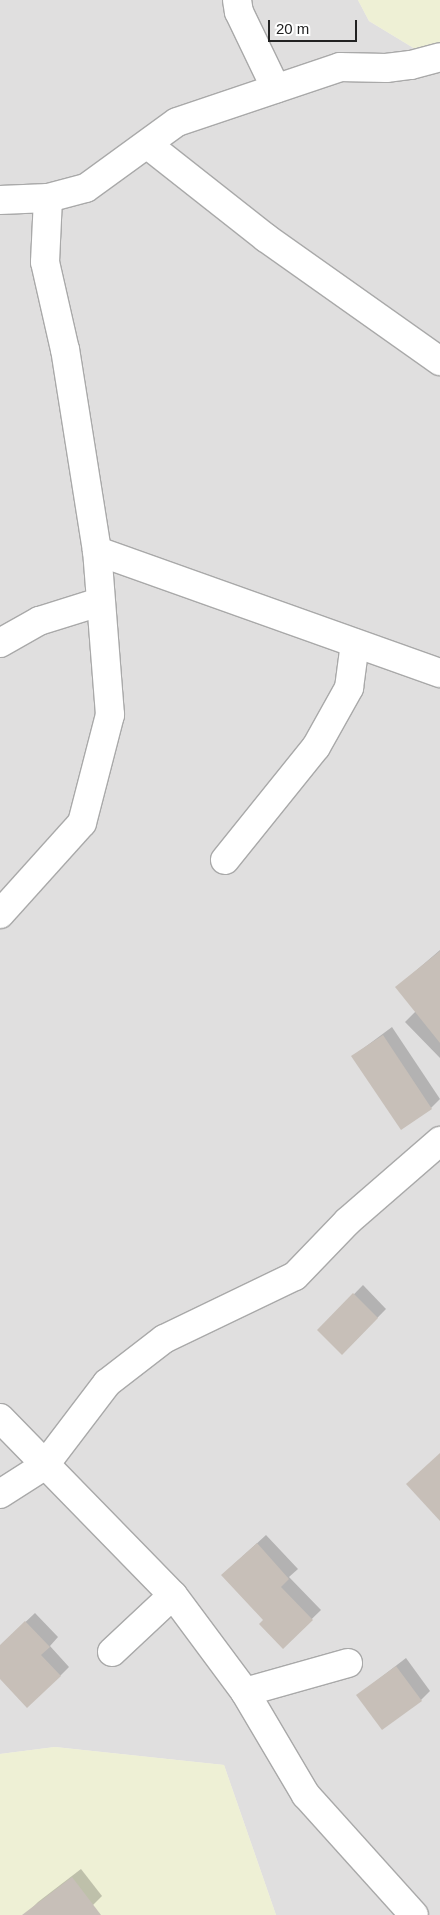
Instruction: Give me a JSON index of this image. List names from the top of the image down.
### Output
{
  "scale_bar": "20 m"
}
